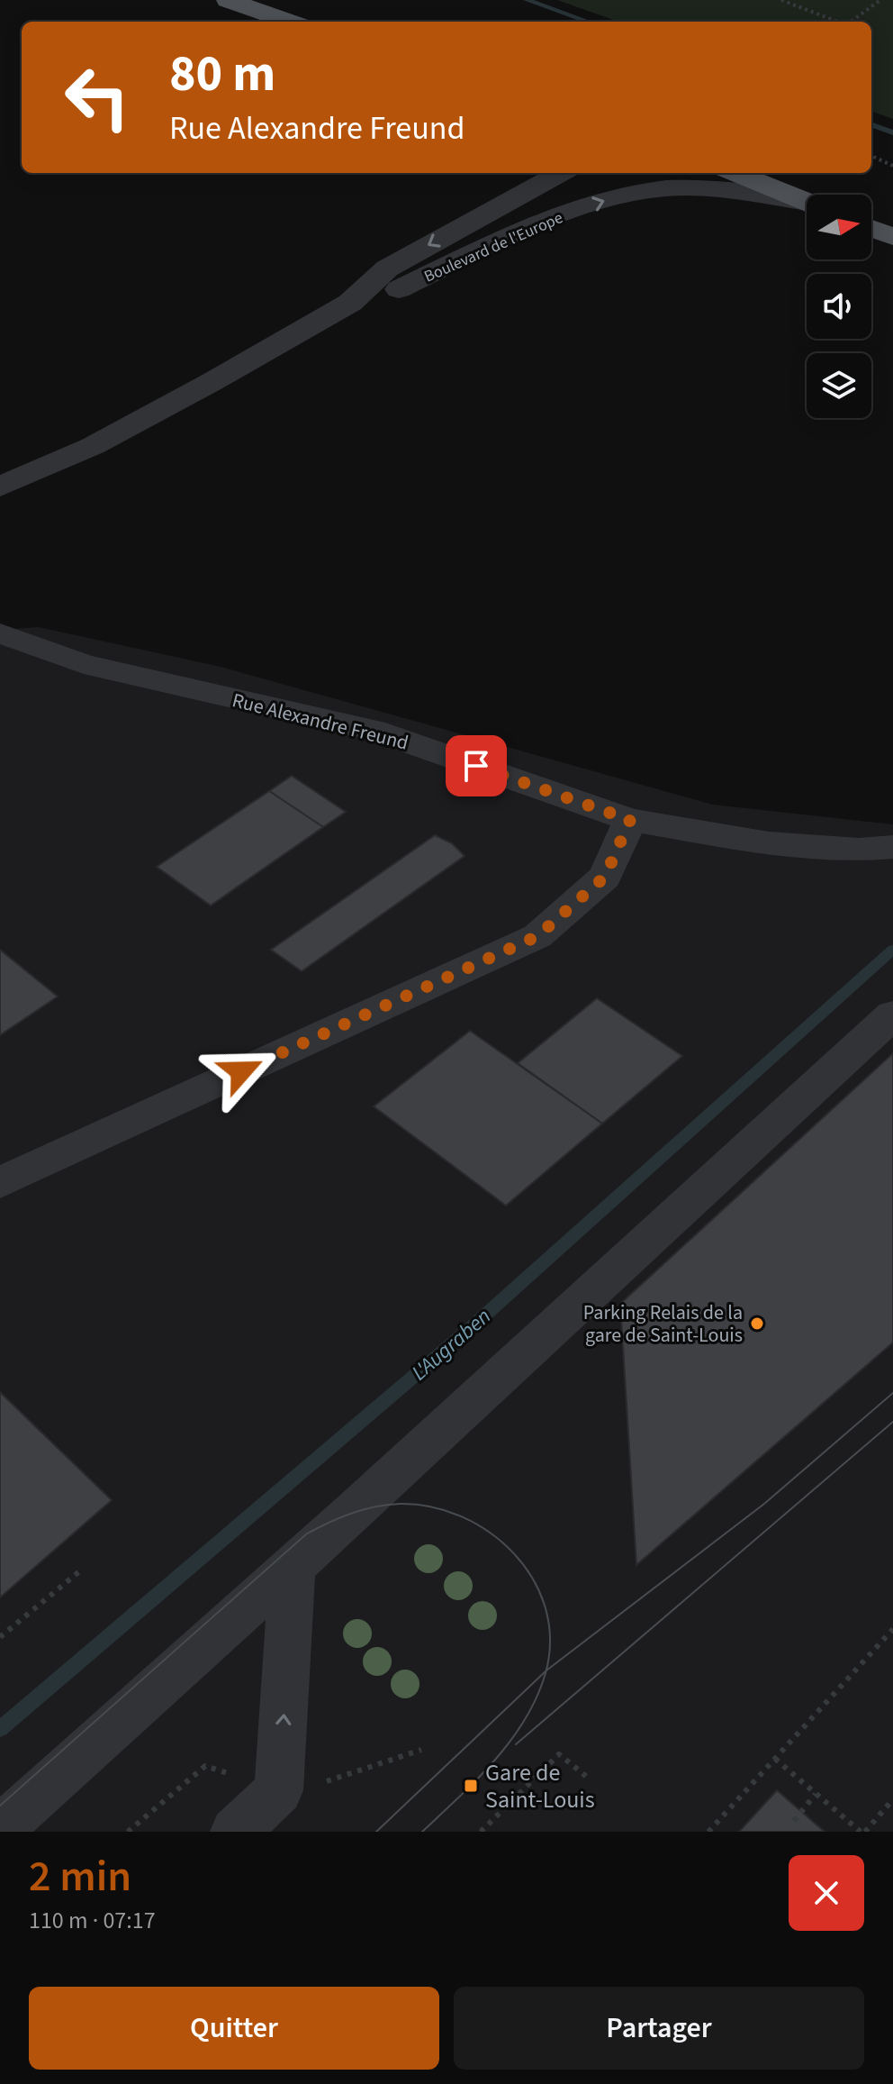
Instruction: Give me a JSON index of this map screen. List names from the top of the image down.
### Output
{
  "streets": {
    "street": ["Boulevard de l'Europe", "Rue Alexandre Freund"]
  },
  "water": ["L'Augraben"],
  "places": {
    "other": ["Parking Relais de la gare de Saint-Louis"],
    "transit": ["Gare de Saint-Louis"]
  },
  "north": "right",
  "page": {
    "turn": ["80 m", "Rue Alexandre Freund"],
    "heading": ["2 min", "110 m · 07:17"],
    "buttons": ["Quitter", "Partager"]
  }
}
